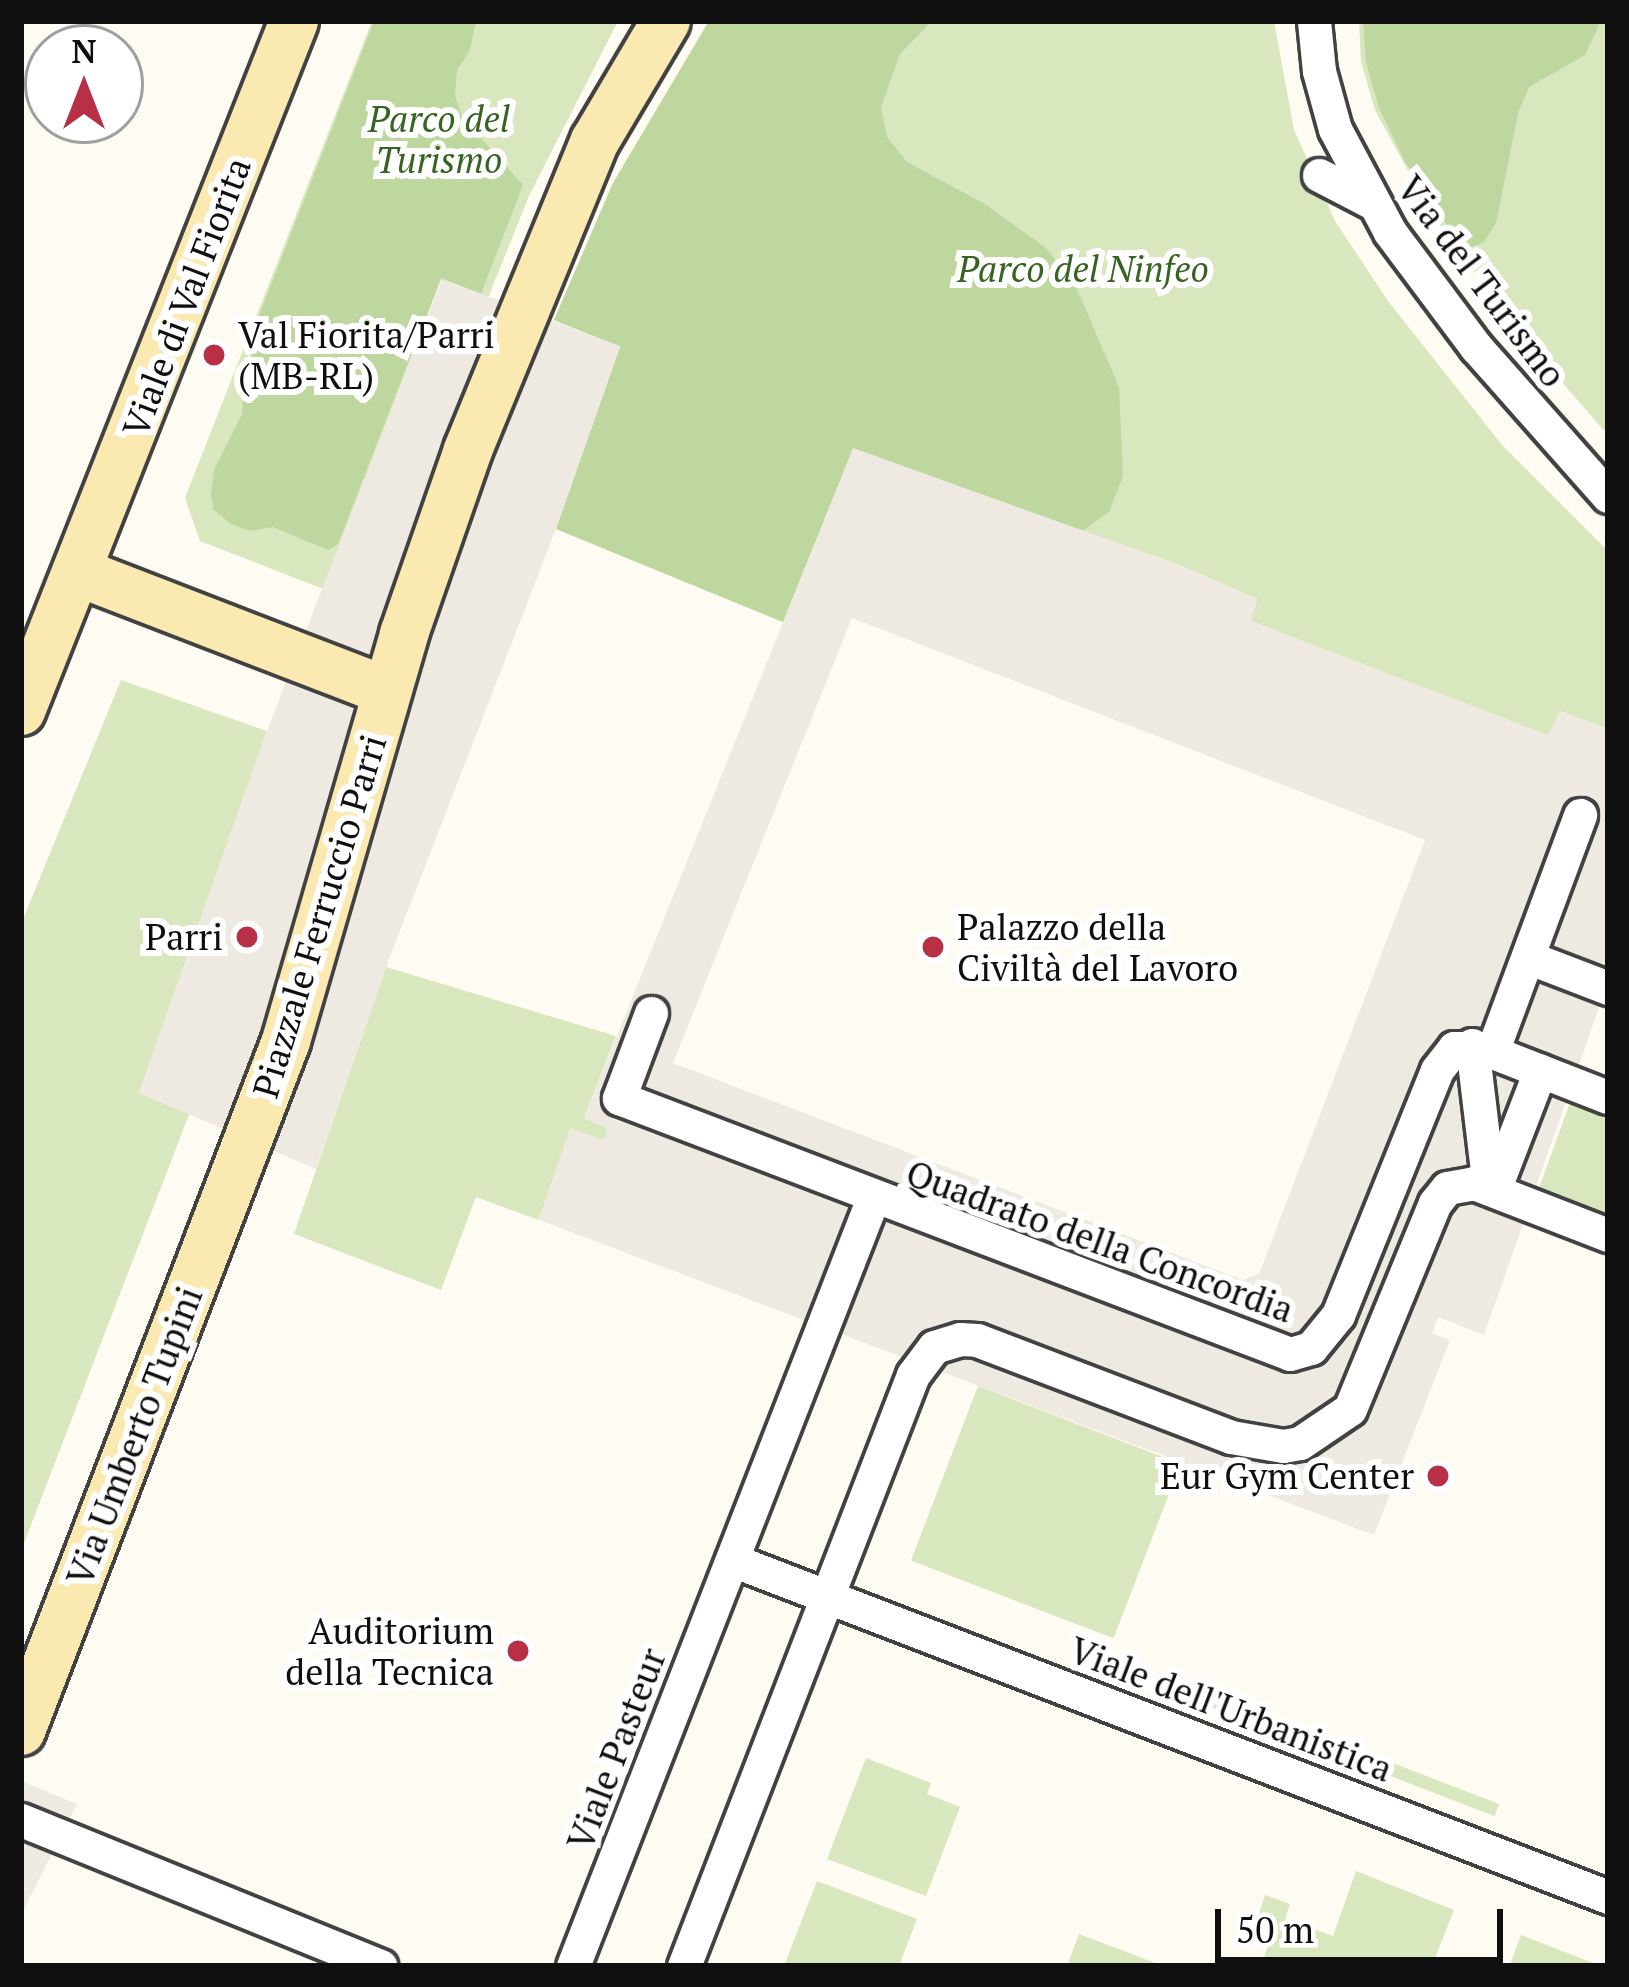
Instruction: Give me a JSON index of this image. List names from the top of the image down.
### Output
{
  "streets": {
    "street": [
      "Via del Turismo",
      "Viale di Val Fiorita",
      "Piazzale Ferruccio Parri",
      "Quadrato della Concordia",
      "Via Umberto Tupini",
      "Viale dell'Urbanistica",
      "Viale Pasteur"
    ]
  },
  "crossings": [
    ["Viale di Val Fiorita", "Piazzale Ferruccio Parri"],
    ["Piazzale Ferruccio Parri", "Via Umberto Tupini"],
    ["Quadrato della Concordia", "Viale Pasteur"]
  ],
  "parks": ["Parco del Turismo", "Parco del Ninfeo"],
  "places": [
    "Val Fiorita/Parri (MB-RL)",
    "Parri",
    "Palazzo della Civiltà del Lavoro",
    "Eur Gym Center",
    "Auditorium della Tecnica"
  ],
  "scale_bar": "50 m",
  "north": "top"
}
